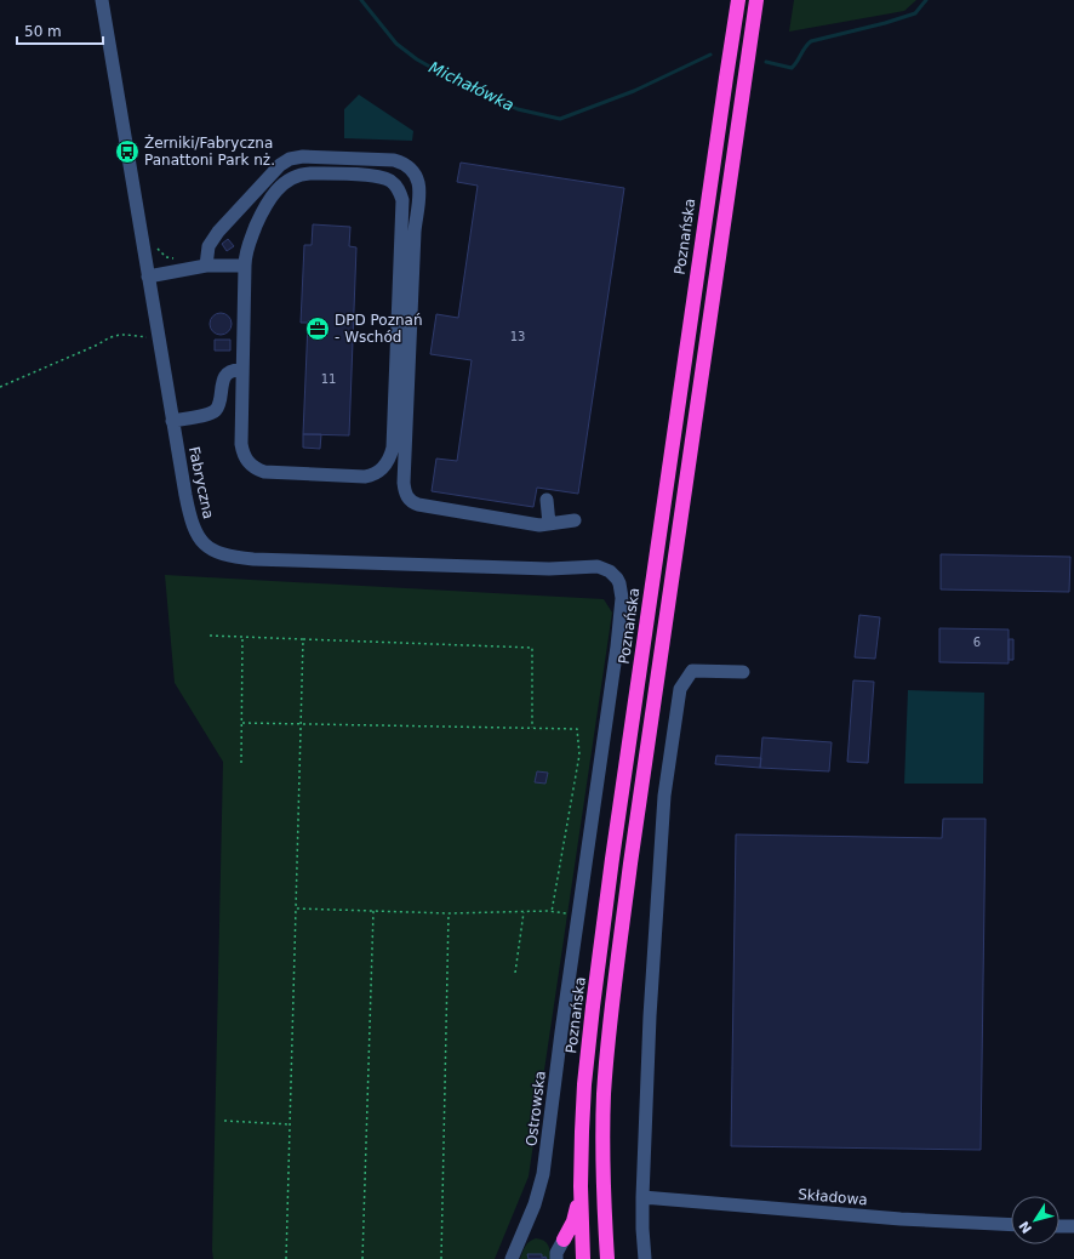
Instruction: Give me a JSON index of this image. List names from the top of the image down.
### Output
{
  "streets": {
    "highway": ["Poznańska"],
    "street": ["Fabryczna", "Ostrowska", "Składowa"]
  },
  "crossings": [
    ["Fabryczna", "Ostrowska"]
  ],
  "water": ["Michałówka"],
  "places": {
    "bus stop": ["Żerniki/Fabryczna Panattoni Park nż."],
    "office": ["DPD Poznań - Wschód"]
  },
  "house_numbers": ["13", "11", "6"],
  "scale_bar": "50 m",
  "north": "bottom left"
}
